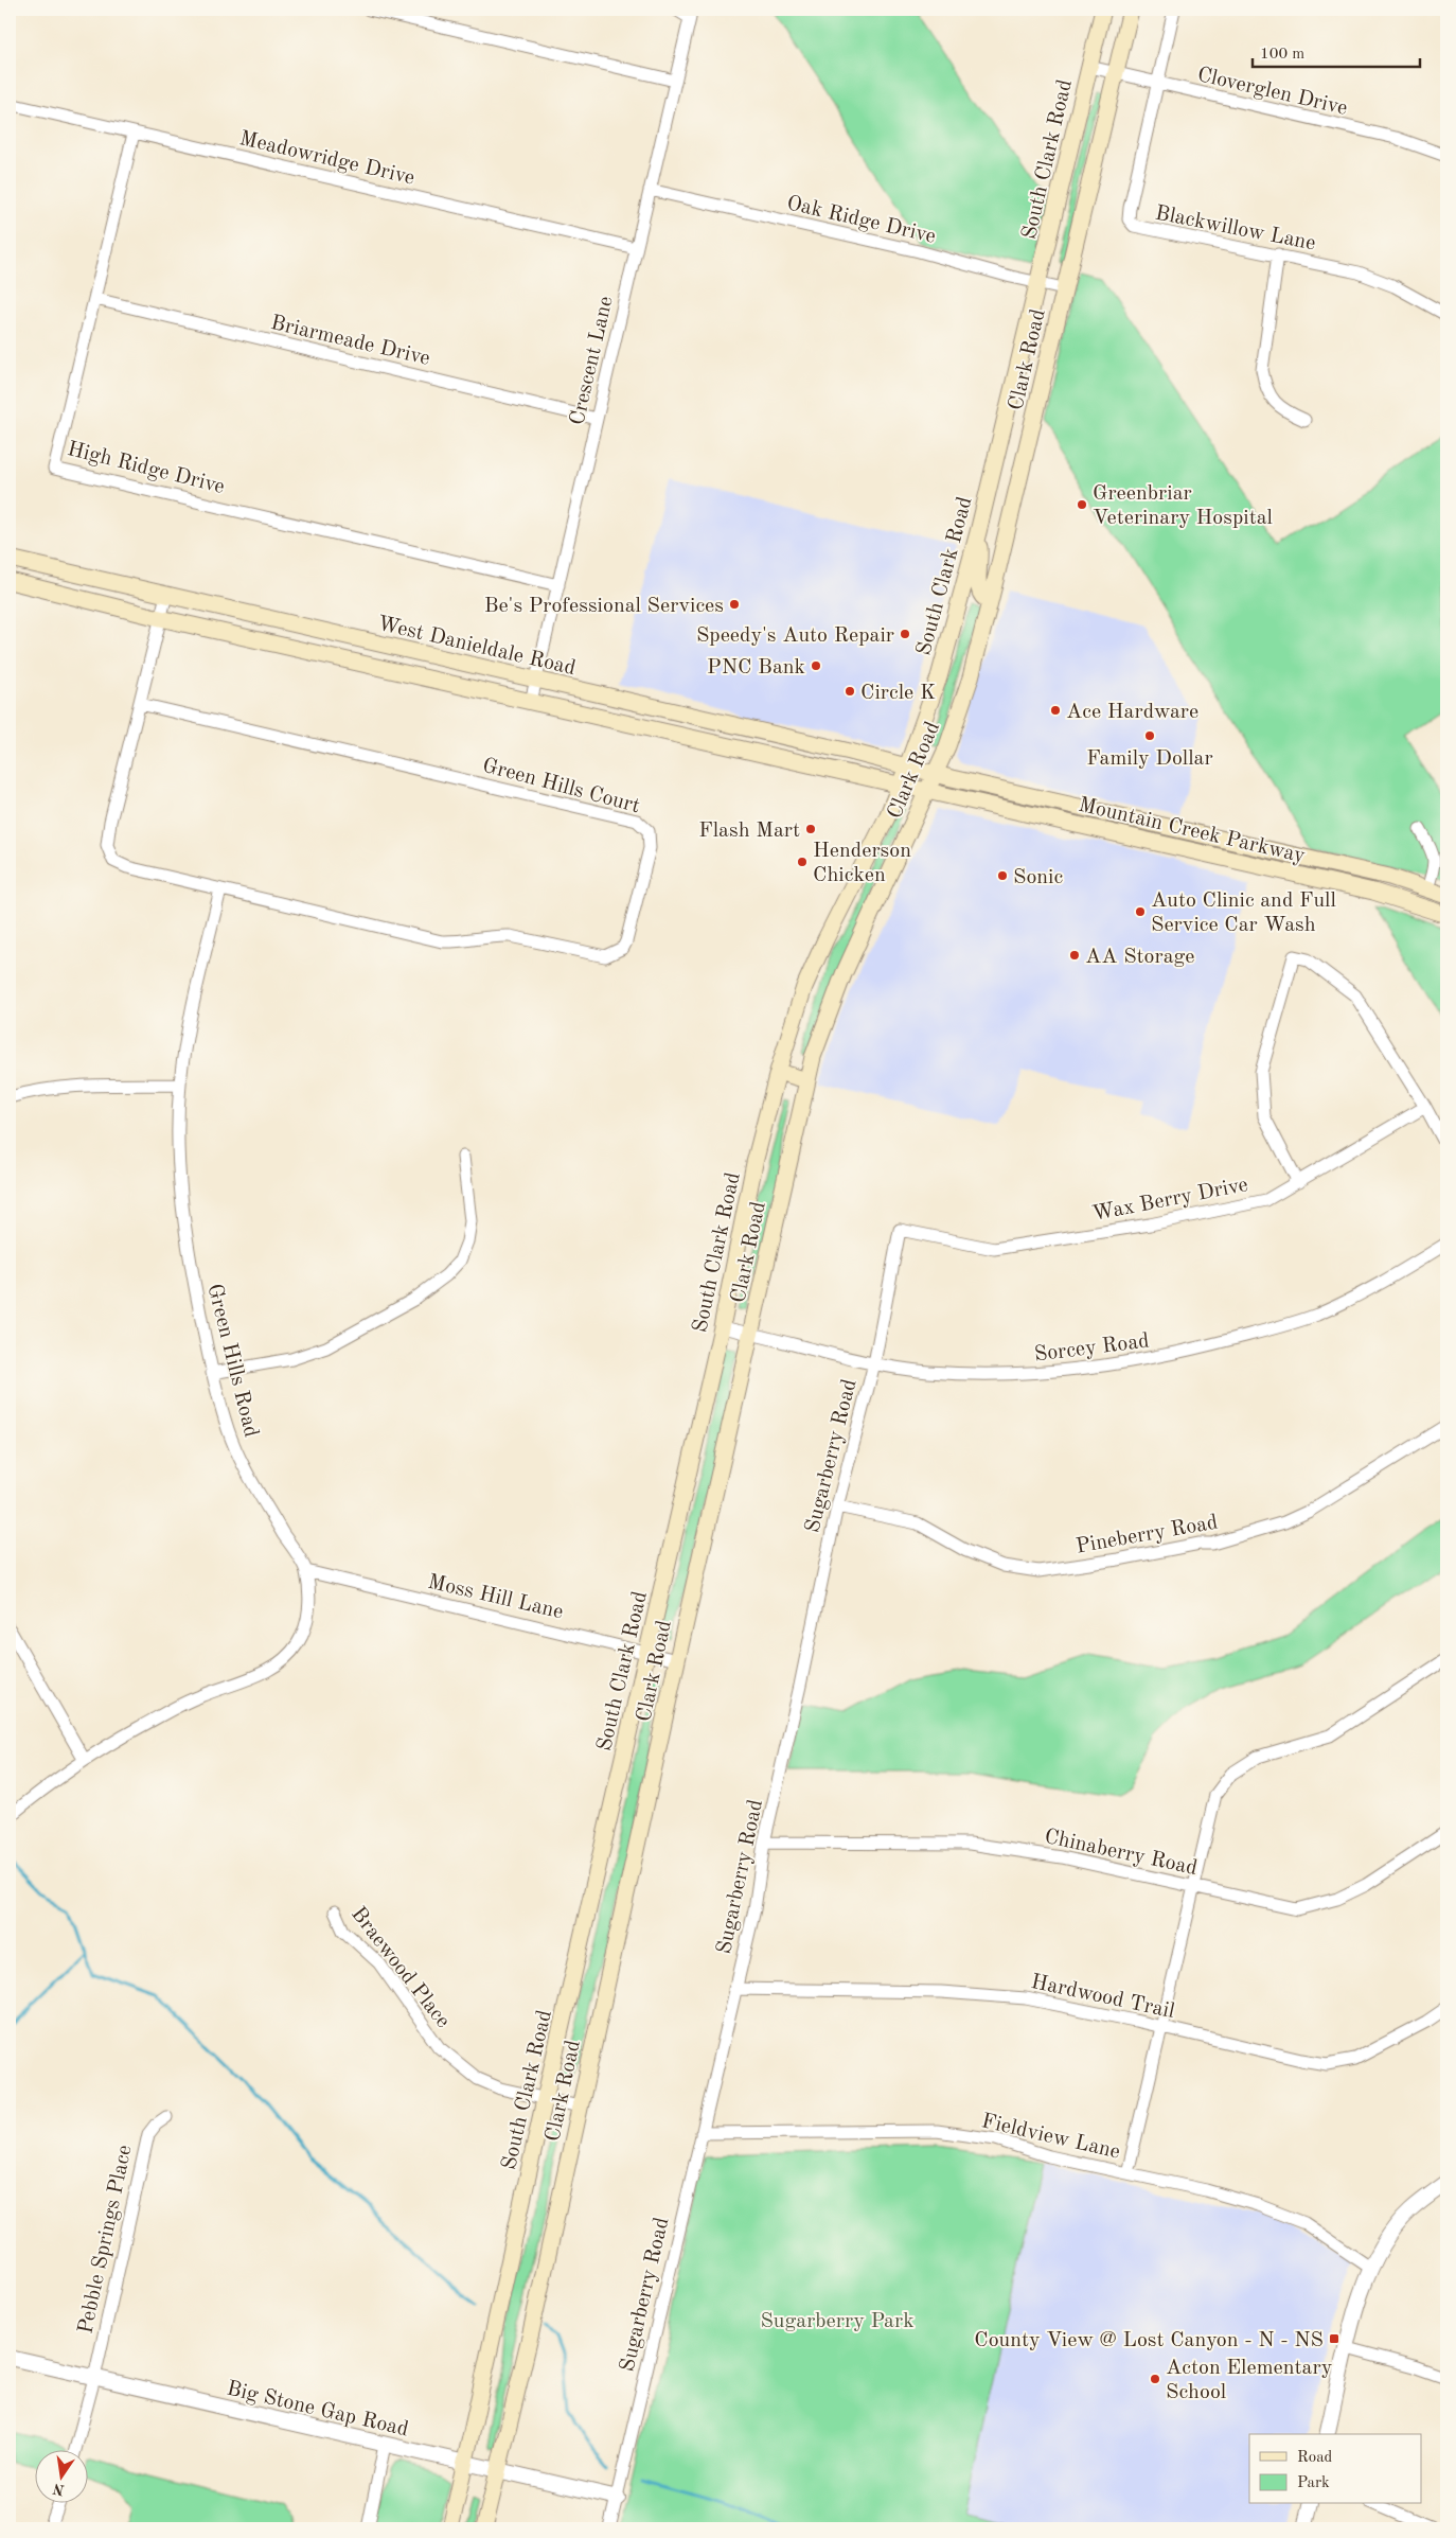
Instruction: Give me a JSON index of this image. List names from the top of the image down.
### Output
{
  "streets": {
    "main road": [
      "South Clark Road",
      "Clark Road",
      "West Danieldale Road",
      "Mountain Creek Parkway"
    ],
    "street": [
      "Cloverglen Drive",
      "Meadowridge Drive",
      "Oak Ridge Drive",
      "Blackwillow Lane",
      "Briarmeade Drive",
      "Crescent Lane",
      "High Ridge Drive",
      "Green Hills Court",
      "Wax Berry Drive",
      "Sorcey Road",
      "Green Hills Road",
      "Sugarberry Road",
      "Pineberry Road",
      "Moss Hill Lane",
      "Chinaberry Road",
      "Braewood Place",
      "Hardwood Trail",
      "Fieldview Lane",
      "Pebble Springs Place",
      "Big Stone Gap Road"
    ]
  },
  "crossings": [
    ["Cloverglen Drive", "South Clark Road"],
    ["Cloverglen Drive", "Blackwillow Lane"],
    ["Cloverglen Drive", "Clark Road"],
    ["Meadowridge Drive", "Crescent Lane"],
    ["Meadowridge Drive", "High Ridge Drive"],
    ["South Clark Road", "Oak Ridge Drive"],
    ["South Clark Road", "West Danieldale Road"],
    ["South Clark Road", "Sorcey Road"],
    ["South Clark Road", "Moss Hill Lane"],
    ["South Clark Road", "Braewood Place"],
    ["South Clark Road", "Big Stone Gap Road"],
    ["Oak Ridge Drive", "Clark Road"],
    ["Oak Ridge Drive", "Crescent Lane"],
    ["Briarmeade Drive", "Crescent Lane"],
    ["Briarmeade Drive", "High Ridge Drive"],
    ["Clark Road", "West Danieldale Road"],
    ["Clark Road", "Mountain Creek Parkway"],
    ["Clark Road", "Sorcey Road"],
    ["Clark Road", "Moss Hill Lane"],
    ["Clark Road", "Braewood Place"],
    ["Clark Road", "Big Stone Gap Road"],
    ["Crescent Lane", "High Ridge Drive"],
    ["Crescent Lane", "West Danieldale Road"],
    ["West Danieldale Road", "Green Hills Court"],
    ["West Danieldale Road", "Mountain Creek Parkway"],
    ["Green Hills Court", "Green Hills Road"],
    ["Wax Berry Drive", "Sugarberry Road"],
    ["Sorcey Road", "Sugarberry Road"],
    ["Green Hills Road", "Moss Hill Lane"],
    ["Sugarberry Road", "Pineberry Road"],
    ["Sugarberry Road", "Chinaberry Road"],
    ["Sugarberry Road", "Hardwood Trail"],
    ["Sugarberry Road", "Fieldview Lane"],
    ["Sugarberry Road", "Big Stone Gap Road"],
    ["Pebble Springs Place", "Big Stone Gap Road"]
  ],
  "parks": ["Sugarberry Park"],
  "places": {
    "other": [
      "Greenbriar Veterinary Hospital",
      "Be's Professional Services",
      "Speedy's Auto Repair",
      "PNC Bank",
      "Circle K",
      "Ace Hardware",
      "Family Dollar",
      "Flash Mart",
      "Henderson Chicken",
      "Sonic",
      "Auto Clinic and Full Service Car Wash",
      "AA Storage",
      "Acton Elementary School"
    ],
    "transit": ["County View @ Lost Canyon - N - NS"]
  },
  "legend": ["Road", "Park"],
  "scale_bar": "100 m",
  "north": "bottom"
}
